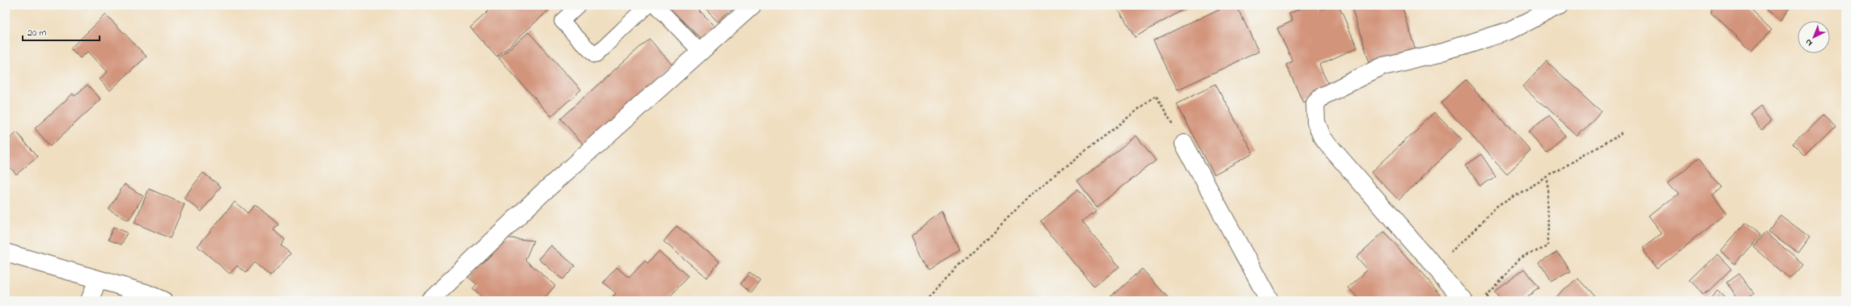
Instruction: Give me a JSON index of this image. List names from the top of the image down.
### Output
{
  "scale_bar": "20 m",
  "north": "bottom left"
}
